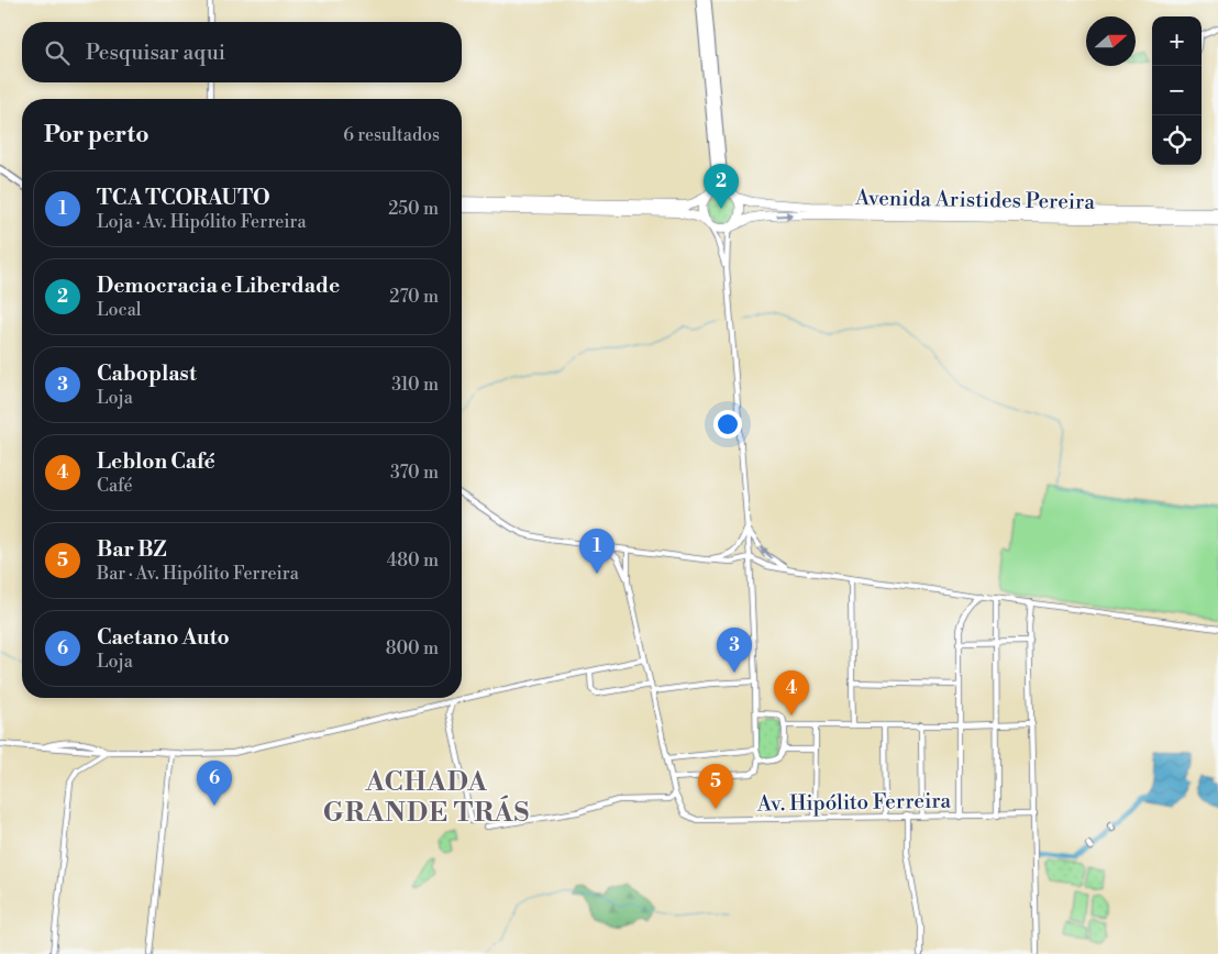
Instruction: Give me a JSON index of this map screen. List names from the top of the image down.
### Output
{
  "streets": {
    "highway": ["Avenida Aristides Pereira"],
    "street": ["Av. Hipólito Ferreira"]
  },
  "districts": ["ACHADA GRANDE TRÁS"],
  "north": "right",
  "page": {
    "map_buttons": ["+", "−"],
    "search": "Pesquisar aqui",
    "heading": ["Por perto", "6 resultados"],
    "pins": [
      "2",
      "1",
      "3",
      "4",
      "6",
      "5"
    ],
    "list": [
      {
        "mark": "1",
        "name": "TCA TCORAUTO",
        "note": "Loja · Av. Hipólito Ferreira",
        "value": "250 m"
      },
      {
        "mark": "2",
        "name": "Democracia e Liberdade",
        "note": "Local",
        "value": "270 m"
      },
      {
        "mark": "3",
        "name": "Caboplast",
        "note": "Loja",
        "value": "310 m"
      },
      {
        "mark": "4",
        "name": "Leblon Café",
        "note": "Café",
        "value": "370 m"
      },
      {
        "mark": "5",
        "name": "Bar BZ",
        "note": "Bar · Av. Hipólito Ferreira",
        "value": "480 m"
      },
      {
        "mark": "6",
        "name": "Caetano Auto",
        "note": "Loja",
        "value": "800 m"
      }
    ]
  }
}
